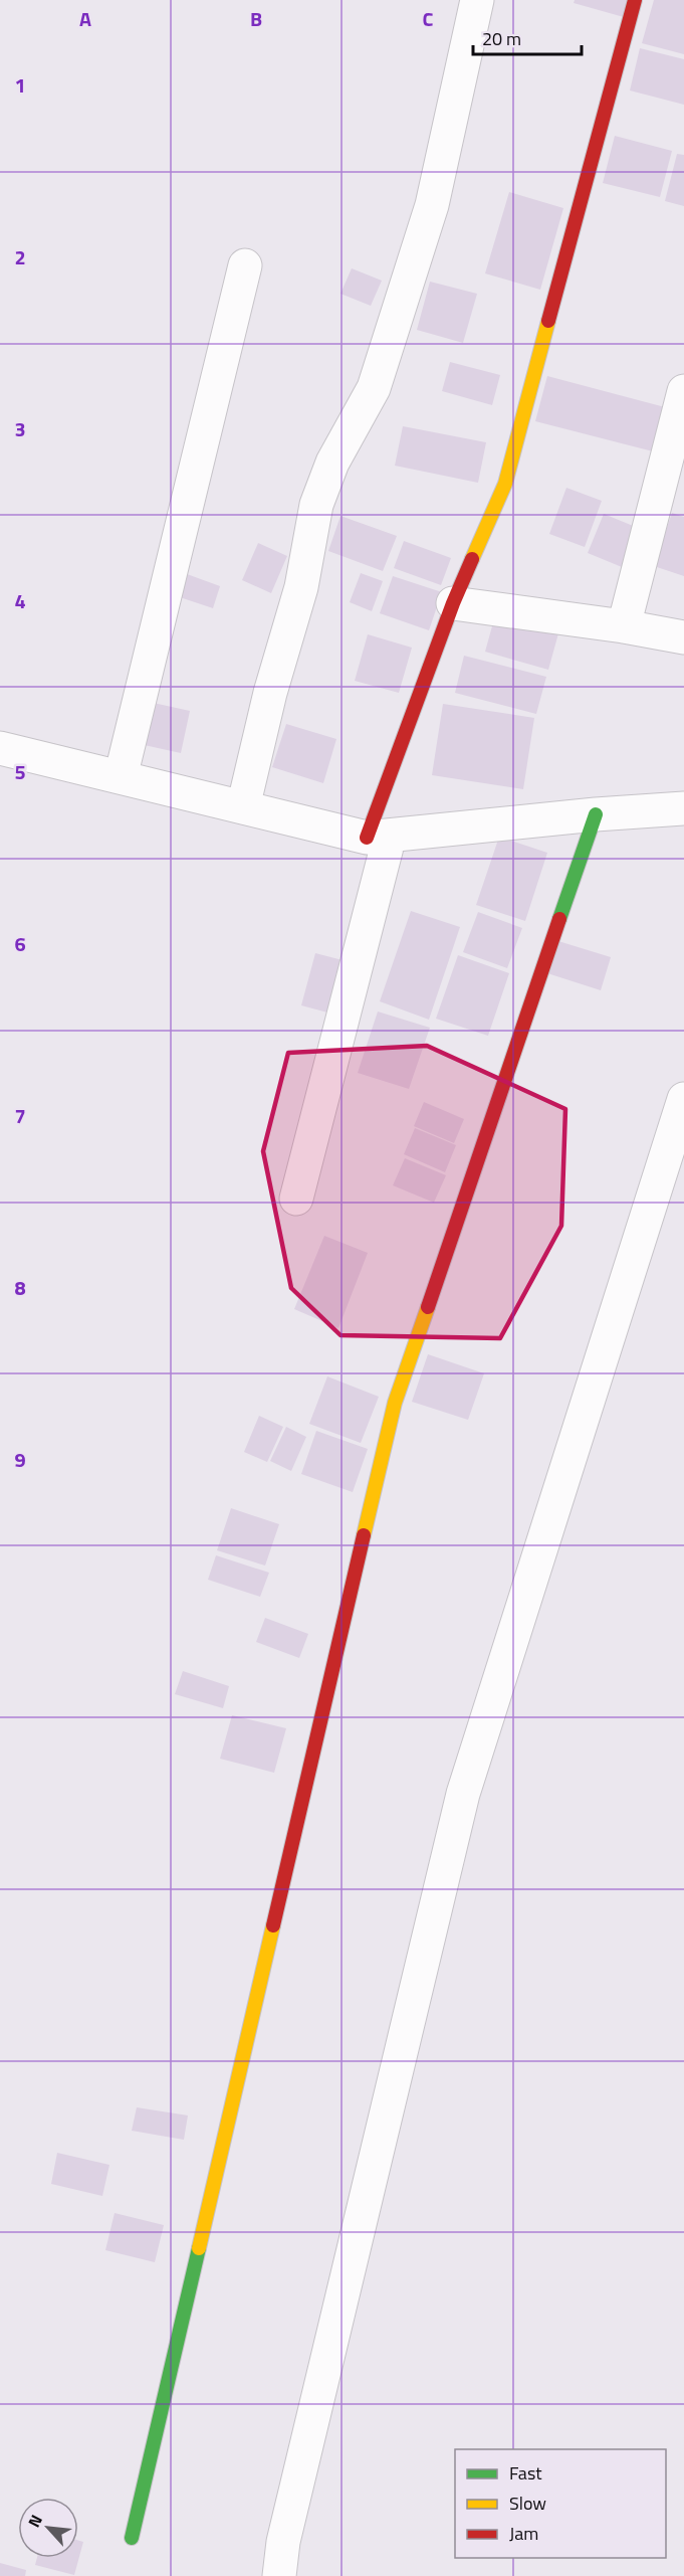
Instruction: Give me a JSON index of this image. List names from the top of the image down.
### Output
{
  "legend": ["Fast", "Slow", "Jam"],
  "scale_bar": "20 m",
  "north": "top left",
  "grid": {
    "columns": ["A", "B", "C"],
    "rows": [
      "1",
      "2",
      "3",
      "4",
      "5",
      "6",
      "7",
      "8",
      "9"
    ]
  }
}
